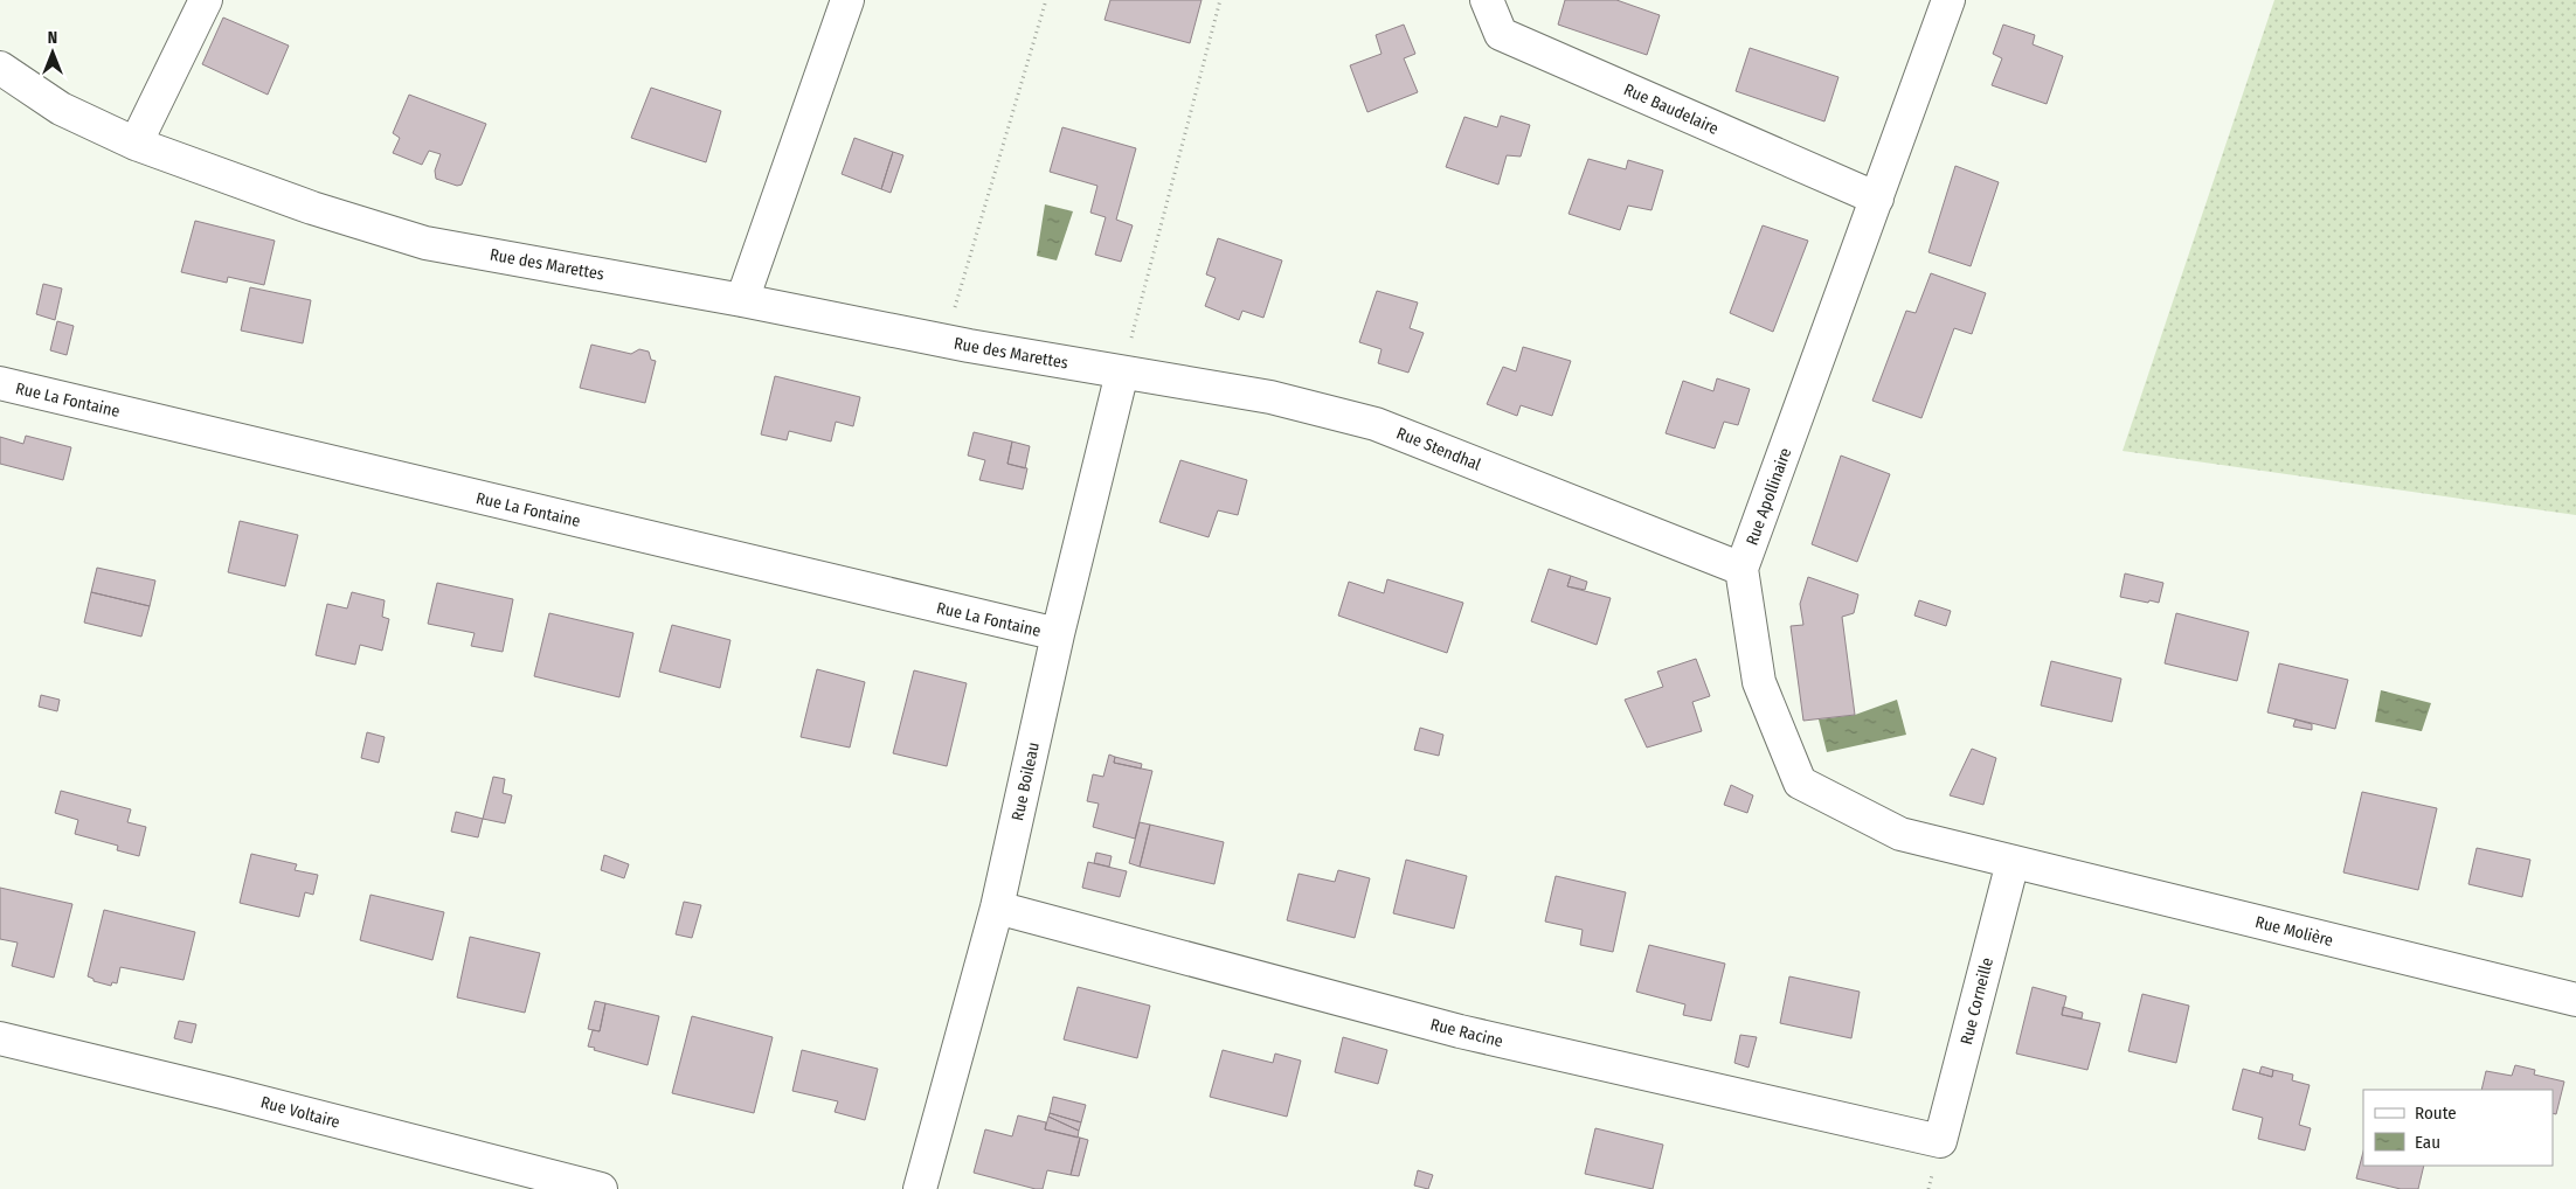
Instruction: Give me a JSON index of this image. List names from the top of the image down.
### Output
{
  "streets": {
    "street": [
      "Rue Baudelaire",
      "Rue des Marettes",
      "Rue La Fontaine",
      "Rue Stendhal",
      "Rue Apollinaire",
      "Rue Boileau",
      "Rue Molière",
      "Rue Corneille",
      "Rue Racine",
      "Rue Voltaire"
    ]
  },
  "crossings": [
    ["Rue Baudelaire", "Rue Apollinaire"],
    ["Rue des Marettes", "Rue Stendhal"],
    ["Rue des Marettes", "Rue Boileau"],
    ["Rue La Fontaine", "Rue Boileau"],
    ["Rue Stendhal", "Rue Apollinaire"],
    ["Rue Stendhal", "Rue Boileau"],
    ["Rue Apollinaire", "Rue Molière"],
    ["Rue Apollinaire", "Rue Corneille"],
    ["Rue Boileau", "Rue Racine"],
    ["Rue Molière", "Rue Corneille"],
    ["Rue Corneille", "Rue Racine"]
  ],
  "legend": ["Route", "Eau"],
  "north": "top"
}
